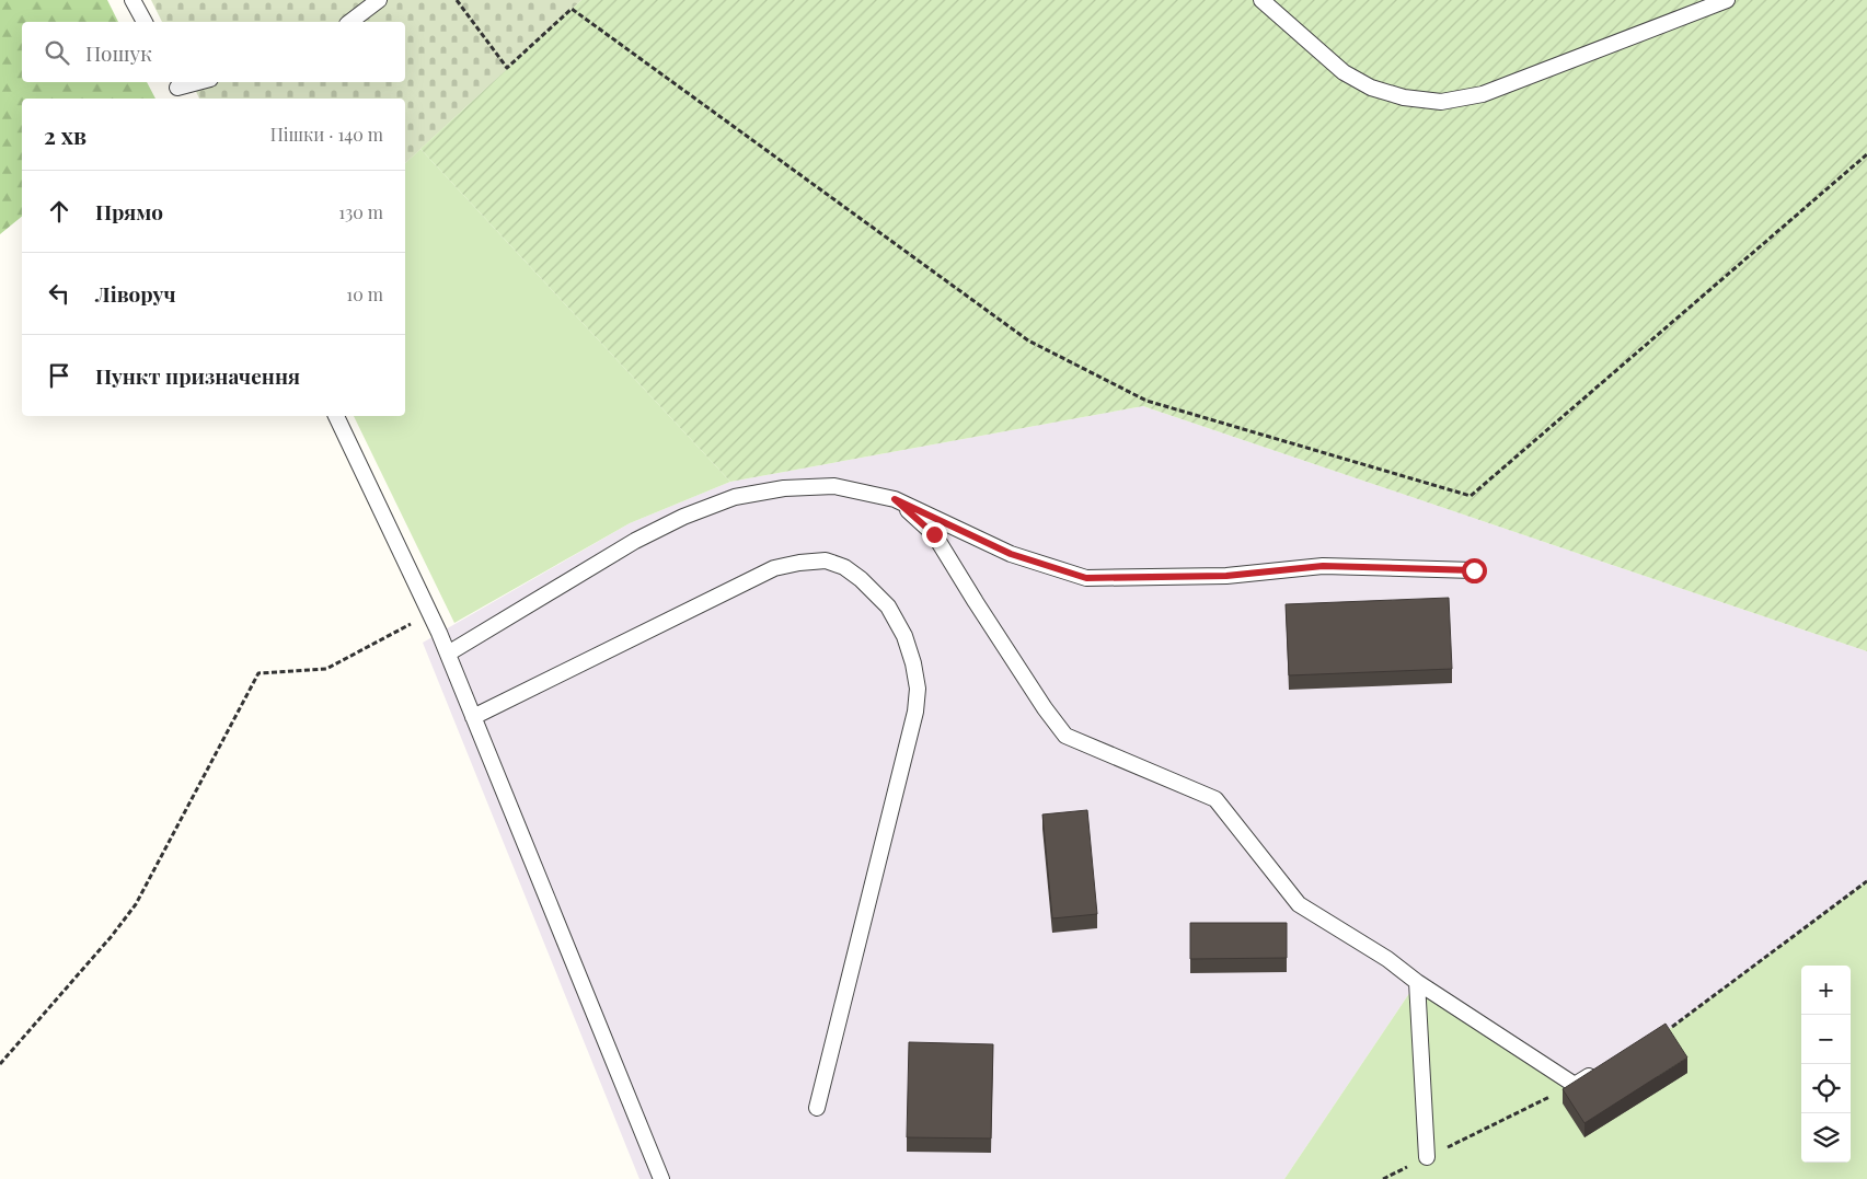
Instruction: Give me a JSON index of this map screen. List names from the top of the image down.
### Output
{
  "page": {
    "search": "Пошук",
    "heading": ["2 хв", "Пішки · 140 m"],
    "list": [
      ["Прямо", "130 m"],
      ["Ліворуч", "10 m"],
      "Пункт призначення"
    ],
    "map_buttons": ["+", "−"]
  }
}
